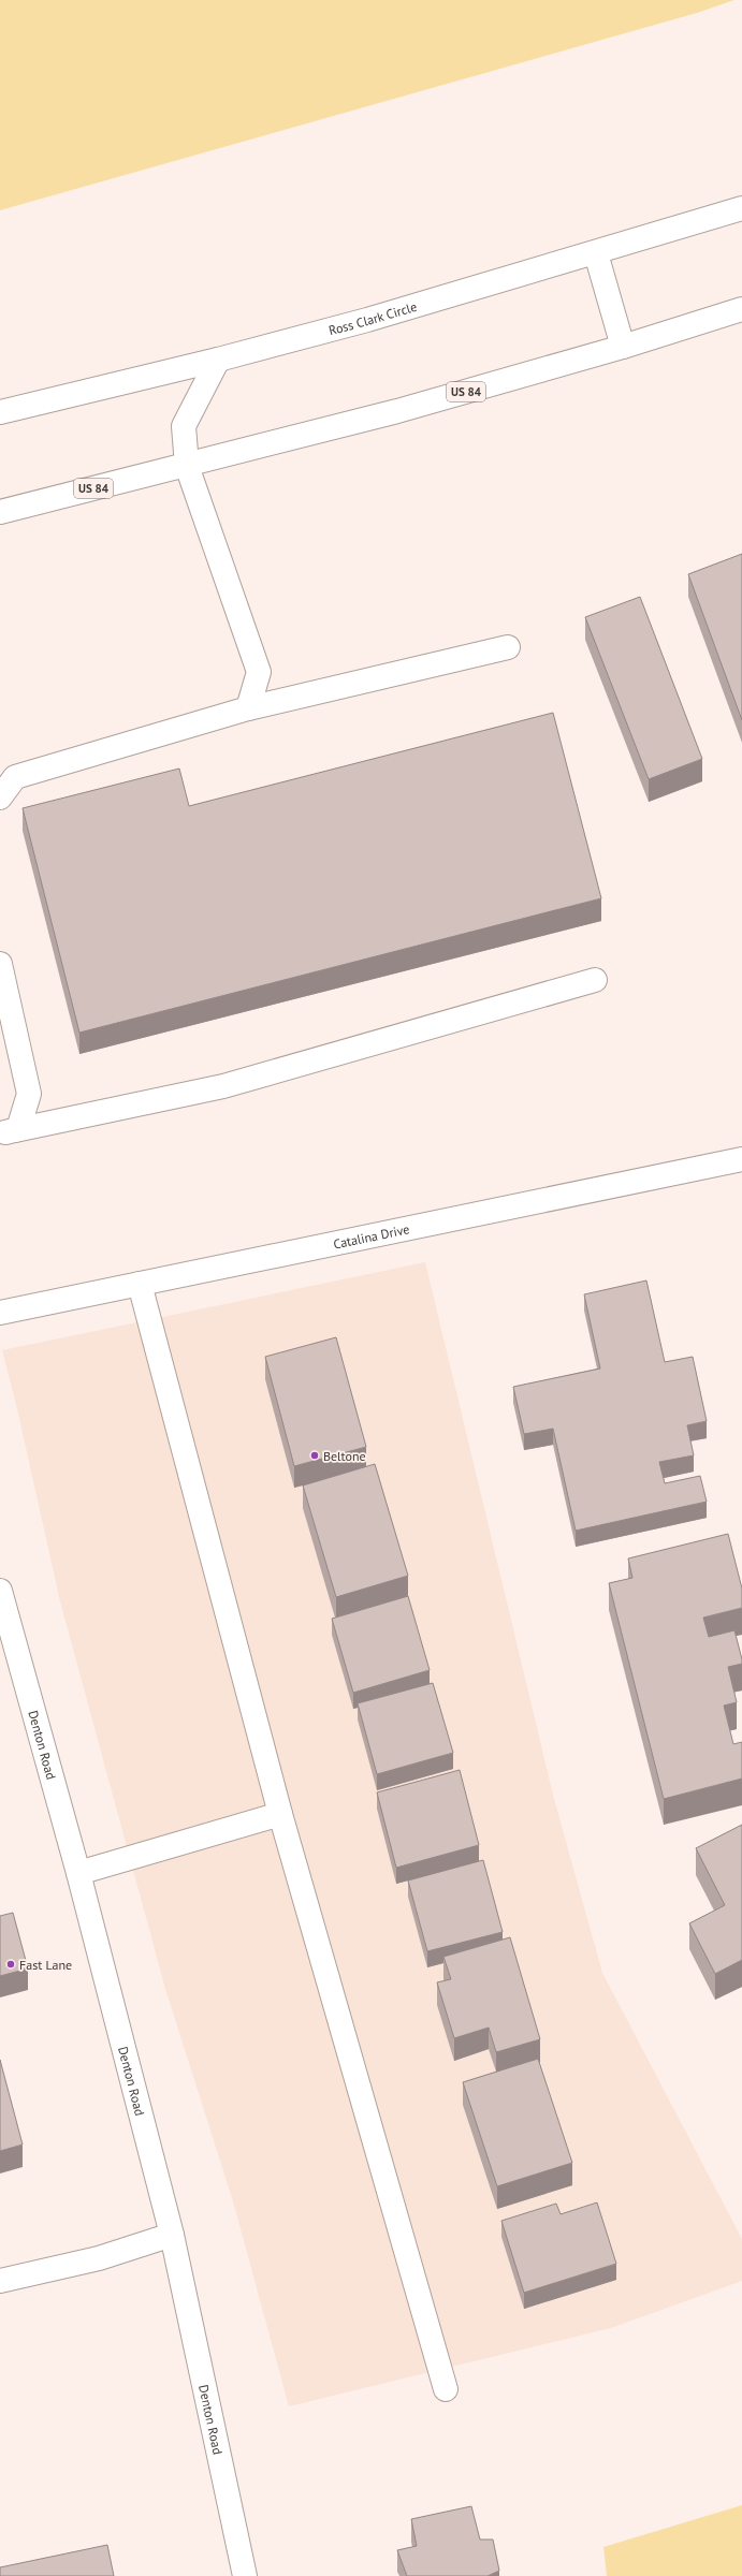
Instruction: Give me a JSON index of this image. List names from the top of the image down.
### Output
{
  "streets": {
    "main road": [
      "Ross Clark Circle",
      "US 84",
      "Catalina Drive",
      "Denton Road"
    ]
  },
  "places": ["Beltone", "Fast Lane"]
}
